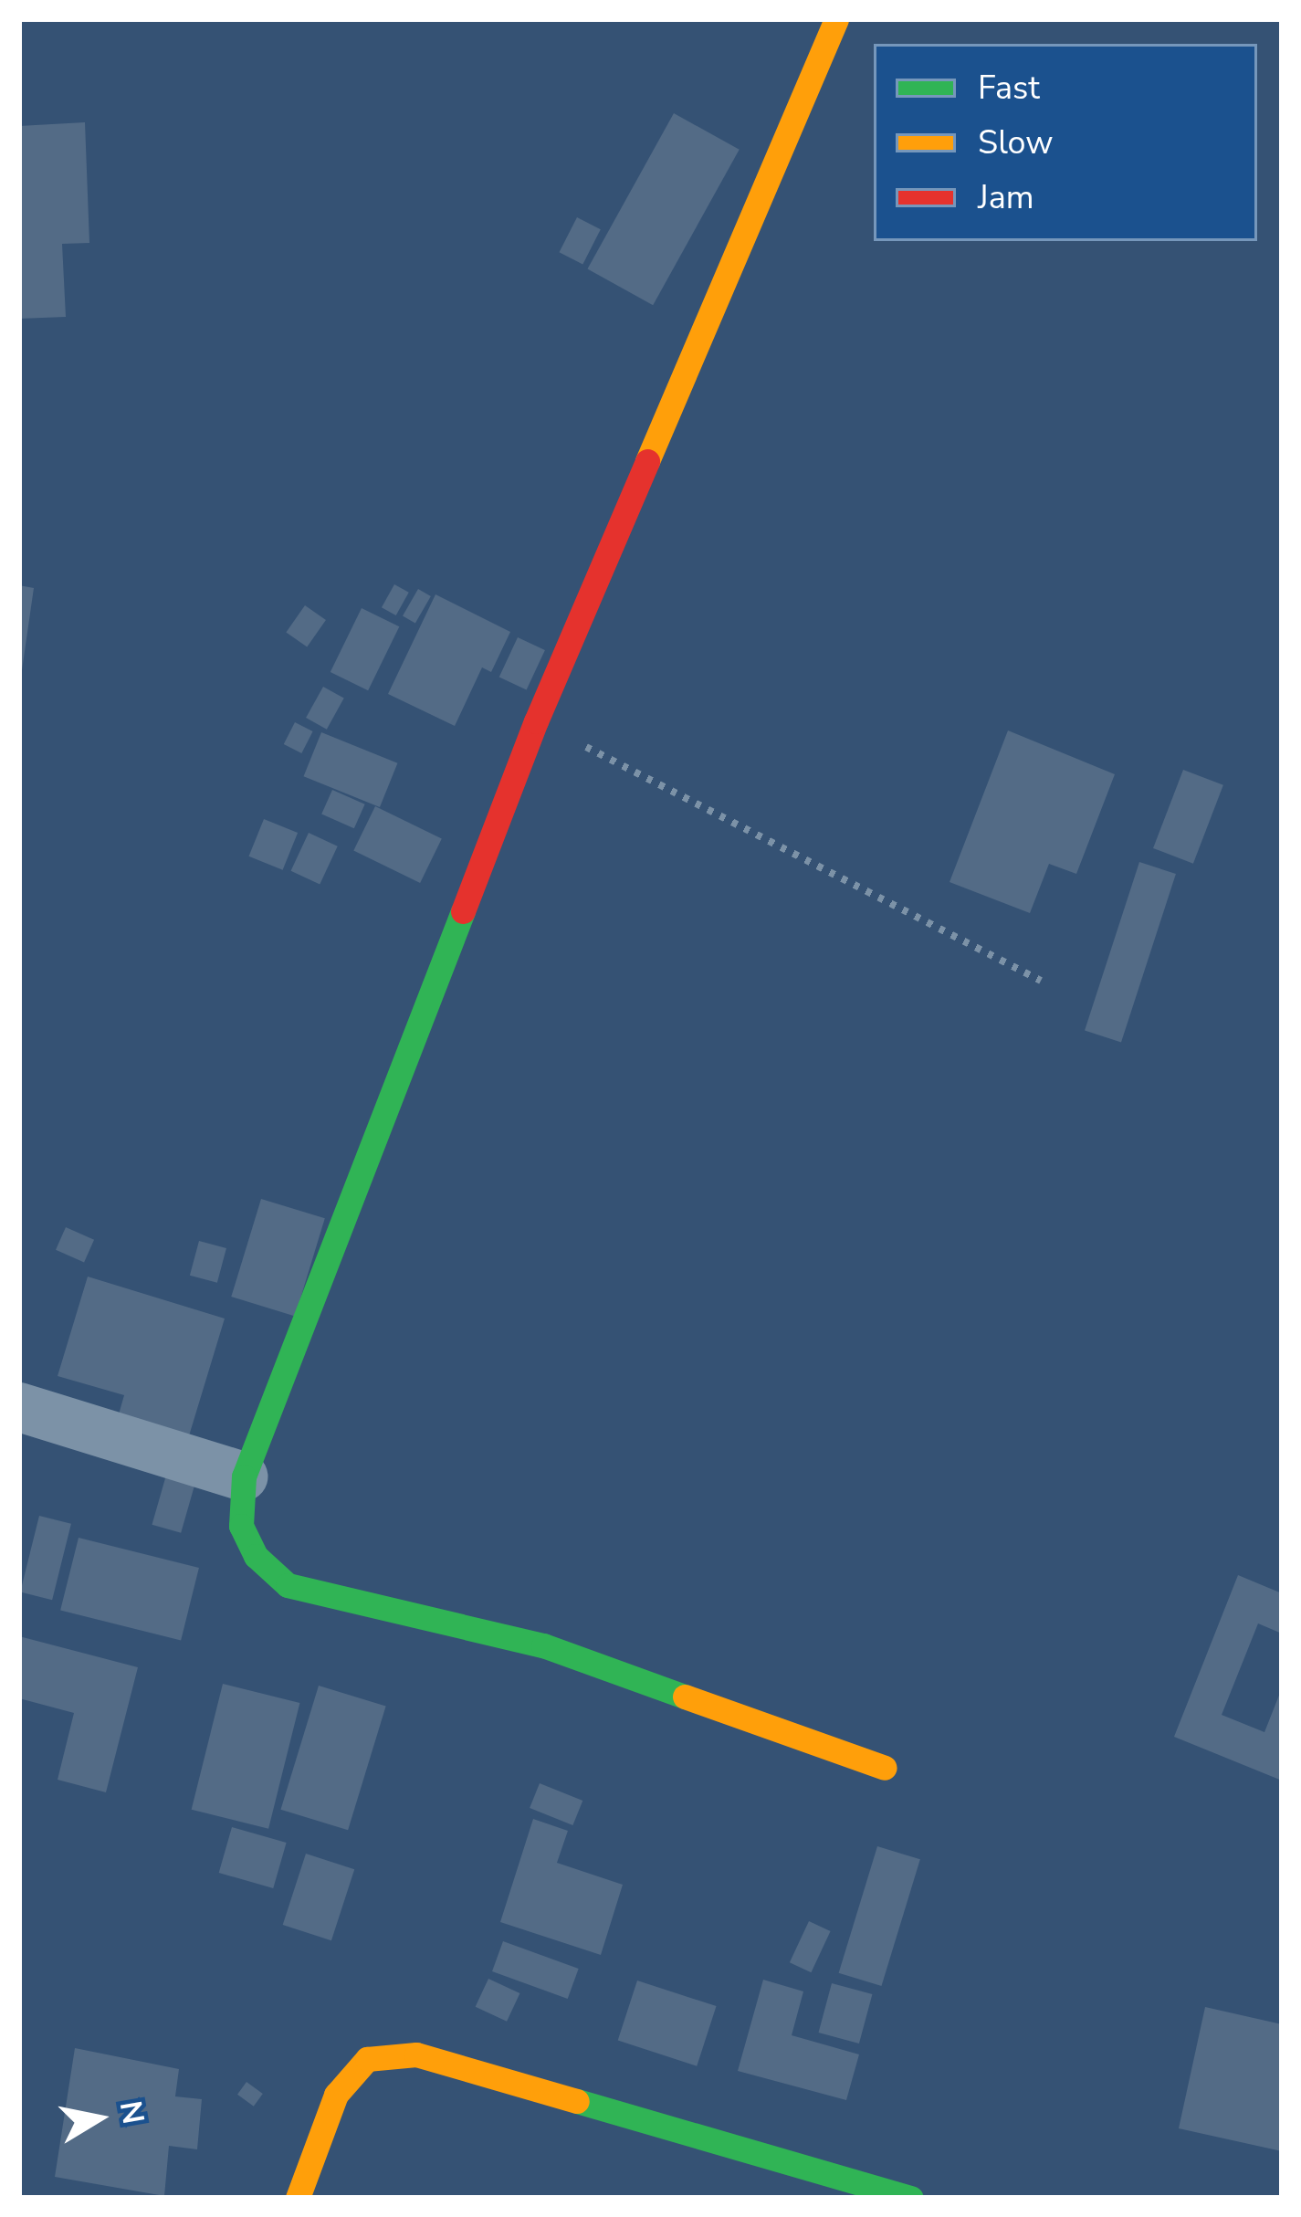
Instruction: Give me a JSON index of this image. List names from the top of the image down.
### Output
{
  "legend": ["Fast", "Slow", "Jam"],
  "north": "right"
}
